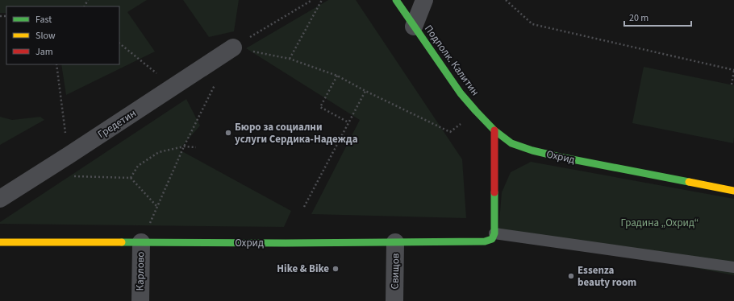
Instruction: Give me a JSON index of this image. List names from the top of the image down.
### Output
{
  "streets": {
    "street": [
      "Подполк. Калитин",
      "Гредетин",
      "Охрид",
      "Карлово",
      "Свищов"
    ]
  },
  "crossings": [
    ["Подполк. Калитин", "Охрид"],
    ["Охрид", "Карлово"],
    ["Охрид", "Свищов"]
  ],
  "parks": ["Градина „Охрид“"],
  "places": ["Бюро за социални услуги Сердика-Надежда", "Hike & Bike", "Essenza beauty room"],
  "legend": ["Fast", "Slow", "Jam"],
  "scale_bar": "20 m"
}
